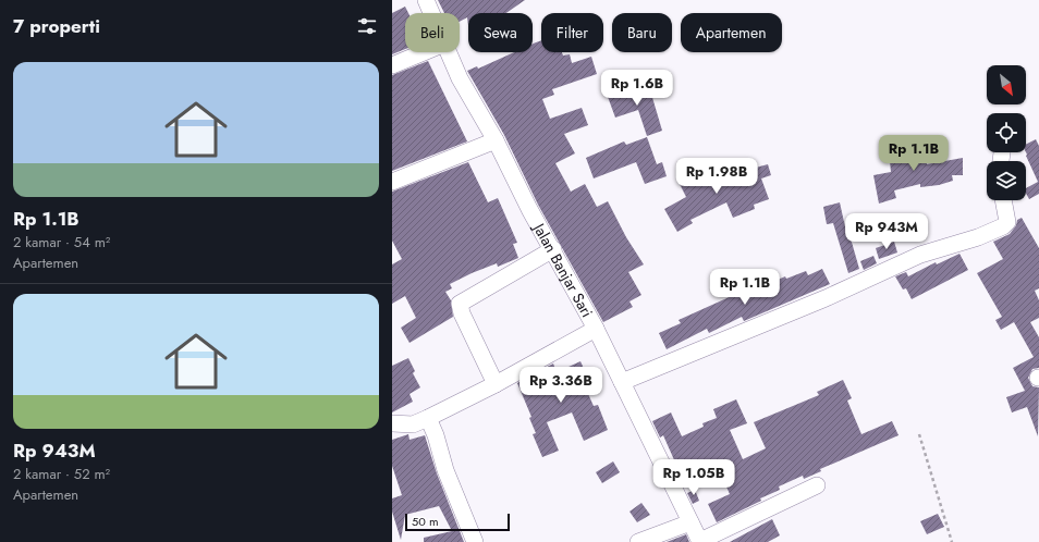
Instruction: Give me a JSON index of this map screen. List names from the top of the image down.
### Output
{
  "streets": {
    "street": ["Jalan Banjar Sari"]
  },
  "scale_bar": "50 m",
  "north": "bottom right",
  "page": {
    "heading": "7 properti",
    "chip": [
      "Beli",
      "Sewa",
      "Filter",
      "Baru",
      "Apartemen"
    ],
    "list": [
      {
        "name": "Rp 1.1B",
        "note": "2 kamar · 54 m² · Apartemen"
      },
      {
        "name": "Rp 943M",
        "note": "2 kamar · 52 m² · Apartemen"
      }
    ],
    "price": [
      "Rp 1.6B",
      "Rp 1.1B",
      "Rp 1.98B",
      "Rp 943M",
      "Rp 1.1B",
      "Rp 3.36B",
      "Rp 1.05B"
    ],
    "scale": "50 m"
  }
}
